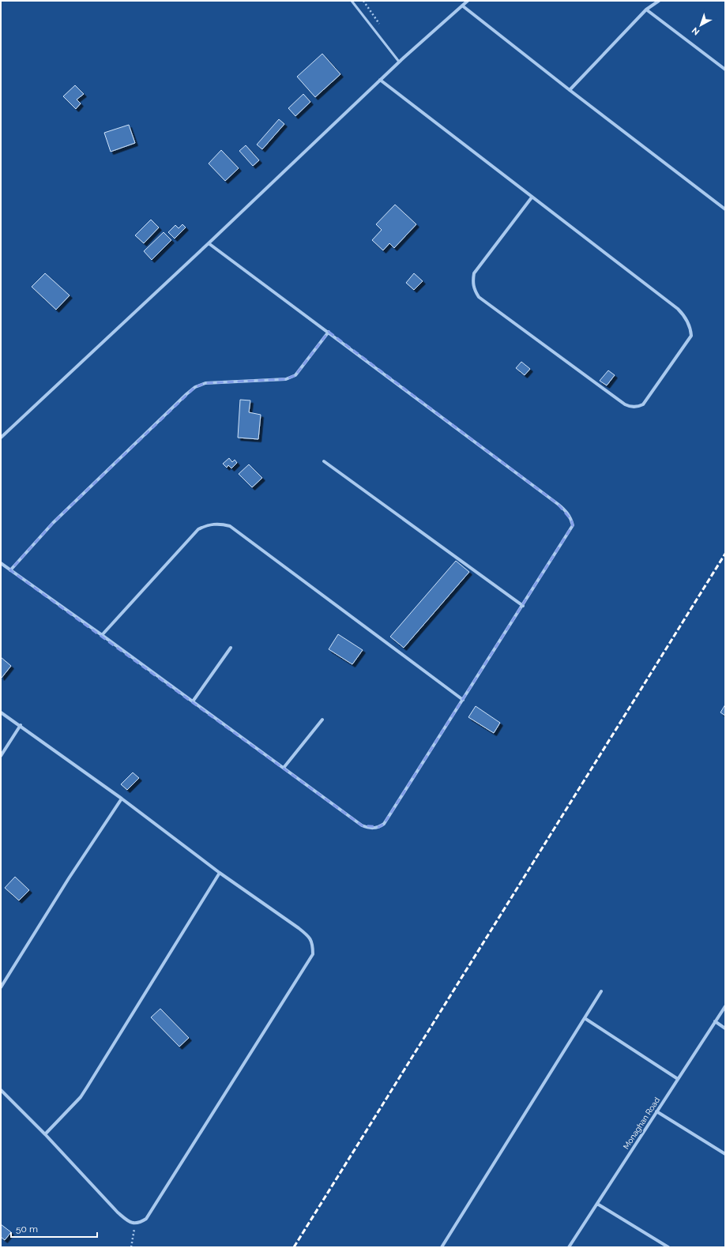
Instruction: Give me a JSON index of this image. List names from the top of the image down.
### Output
{
  "streets": {
    "street": ["Monaghan Road"]
  },
  "scale_bar": "50 m",
  "north": "bottom left"
}
